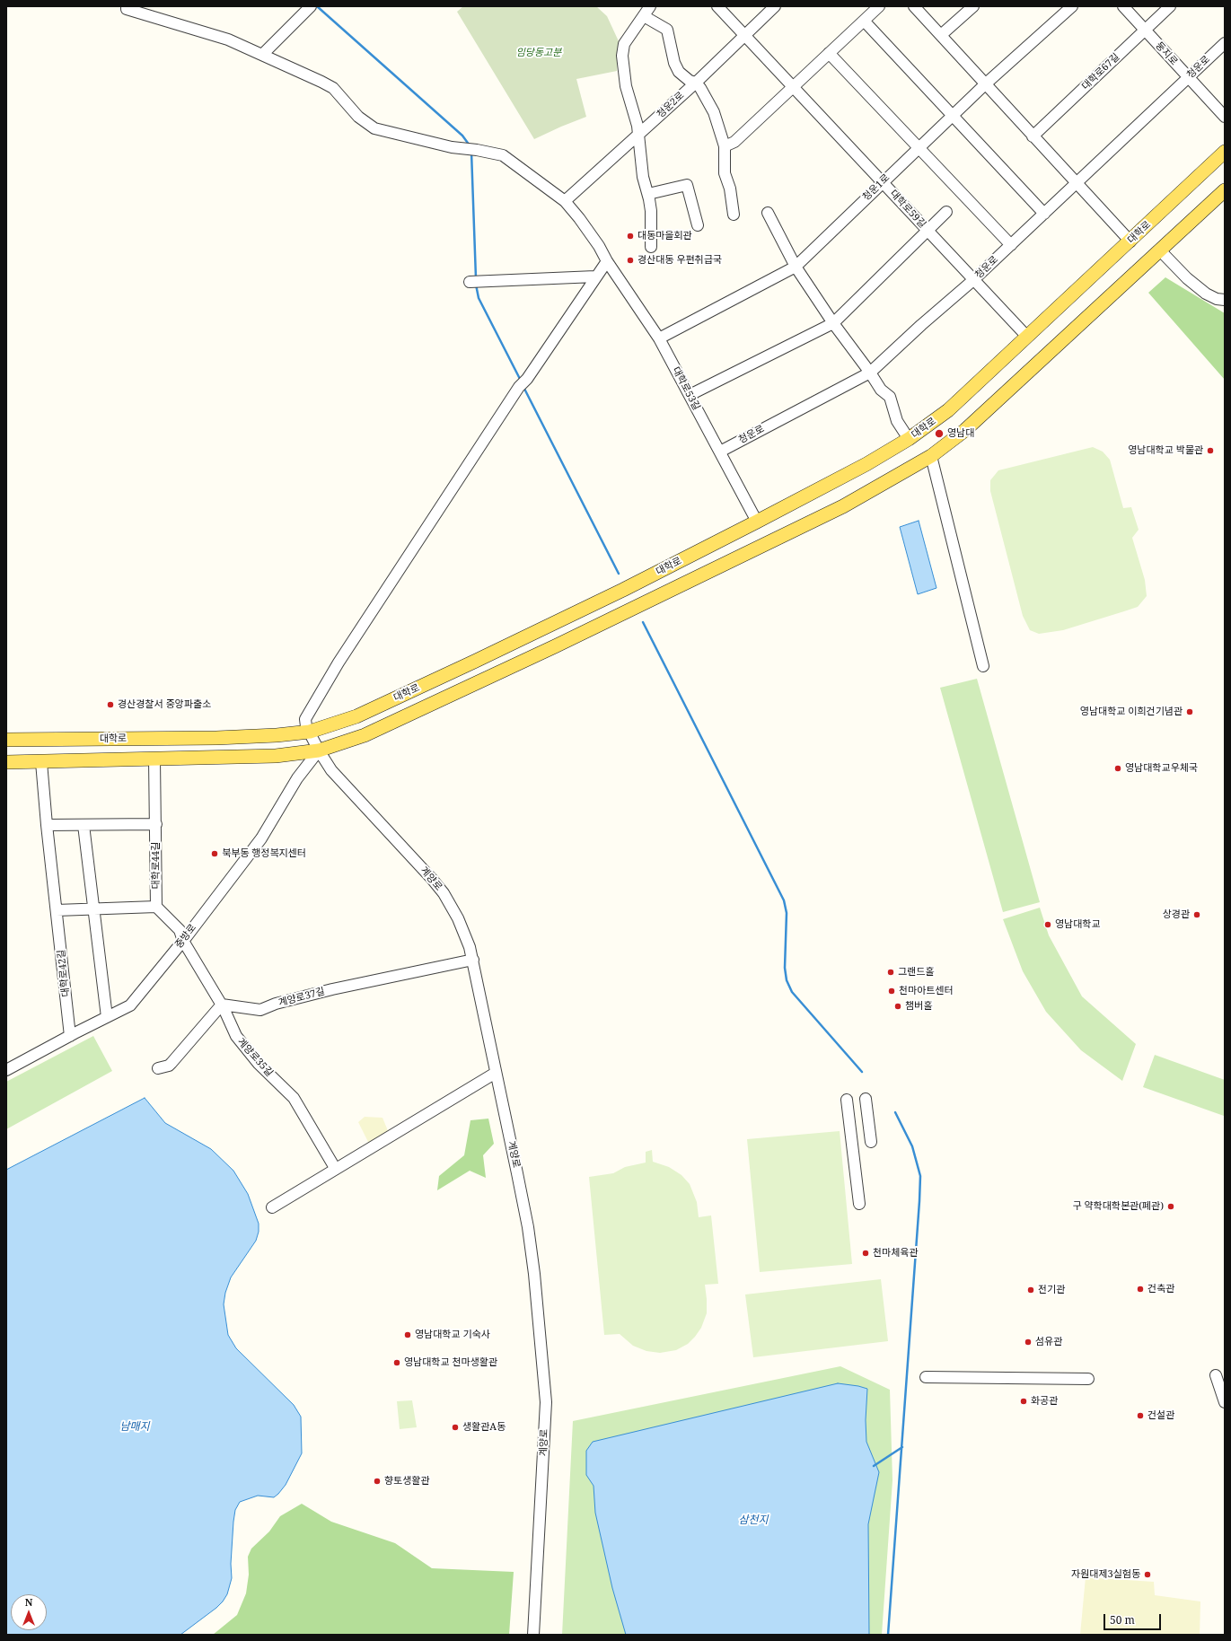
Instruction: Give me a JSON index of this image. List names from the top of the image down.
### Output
{
  "streets": {
    "main road": ["대학로"],
    "street": [
      "둥지로",
      "청운로",
      "대학로67길",
      "청운2로",
      "청운1로",
      "대학로59길",
      "대학로53길",
      "대학로44길",
      "계양로",
      "중방로",
      "대학로42길",
      "계양로37길",
      "계양로35길"
    ]
  },
  "crossings": [
    ["둥지로", "청운로"],
    ["둥지로", "대학로67길"],
    ["청운로", "대학로59길"],
    ["청운로", "대학로53길"],
    ["청운2로", "대학로59길"],
    ["청운2로", "대학로53길"],
    ["청운1로", "대학로59길"],
    ["청운1로", "대학로53길"],
    ["대학로59길", "대학로"],
    ["대학로", "대학로53길"],
    ["대학로", "계양로"],
    ["대학로53길", "계양로"],
    ["계양로", "중방로"],
    ["계양로", "계양로37길"],
    ["중방로", "대학로42길"],
    ["중방로", "계양로35길"],
    ["계양로37길", "계양로35길"]
  ],
  "water": ["남매지", "삼천지"],
  "parks": ["임당동고분"],
  "places": [
    "대동마을회관",
    "경산대동 우편취급국",
    "영남대",
    "영남대학교 박물관",
    "경산경찰서 중앙파출소",
    "영남대학교 이희건기념관",
    "영남대학교우체국",
    "북부동 행정복지센터",
    "상경관",
    "영남대학교",
    "그랜드홀",
    "천마아트센터",
    "챔버홀",
    "구 약학대학본관(폐관)",
    "천마체육관",
    "건축관",
    "전기관",
    "영남대학교 기숙사",
    "섬유관",
    "영남대학교 천마생활관",
    "화공관",
    "건설관",
    "생활관A동",
    "향토생활관",
    "자원대제3실험동"
  ],
  "scale_bar": "50 m",
  "north": "top"
}
